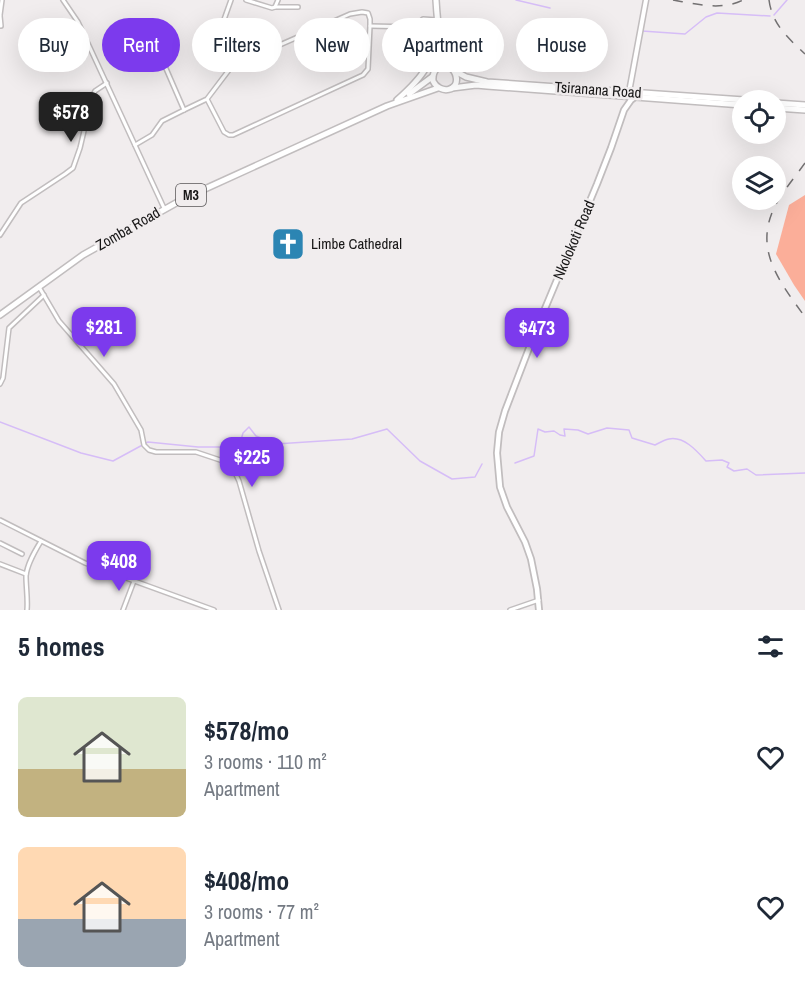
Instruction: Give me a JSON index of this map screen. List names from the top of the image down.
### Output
{
  "streets": {
    "highway": ["Tsiranana Road", "M3", "Zomba Road"],
    "main road": ["Nkolokoti Road"]
  },
  "crossings": [
    ["Tsiranana Road", "M3"],
    ["Tsiranana Road", "Nkolokoti Road"],
    ["M3", "Zomba Road"]
  ],
  "places": {
    "church": ["Limbe Cathedral"]
  },
  "page": {
    "chip": [
      "Buy",
      "Rent",
      "Filters",
      "New",
      "Apartment",
      "House"
    ],
    "price": [
      "$578",
      "$281",
      "$473",
      "$225",
      "$408"
    ],
    "heading": "5 homes",
    "list": [
      {
        "name": "$578/mo",
        "note": "3 rooms · 110 m² · Apartment"
      },
      {
        "name": "$408/mo",
        "note": "3 rooms · 77 m² · Apartment"
      }
    ]
  }
}
